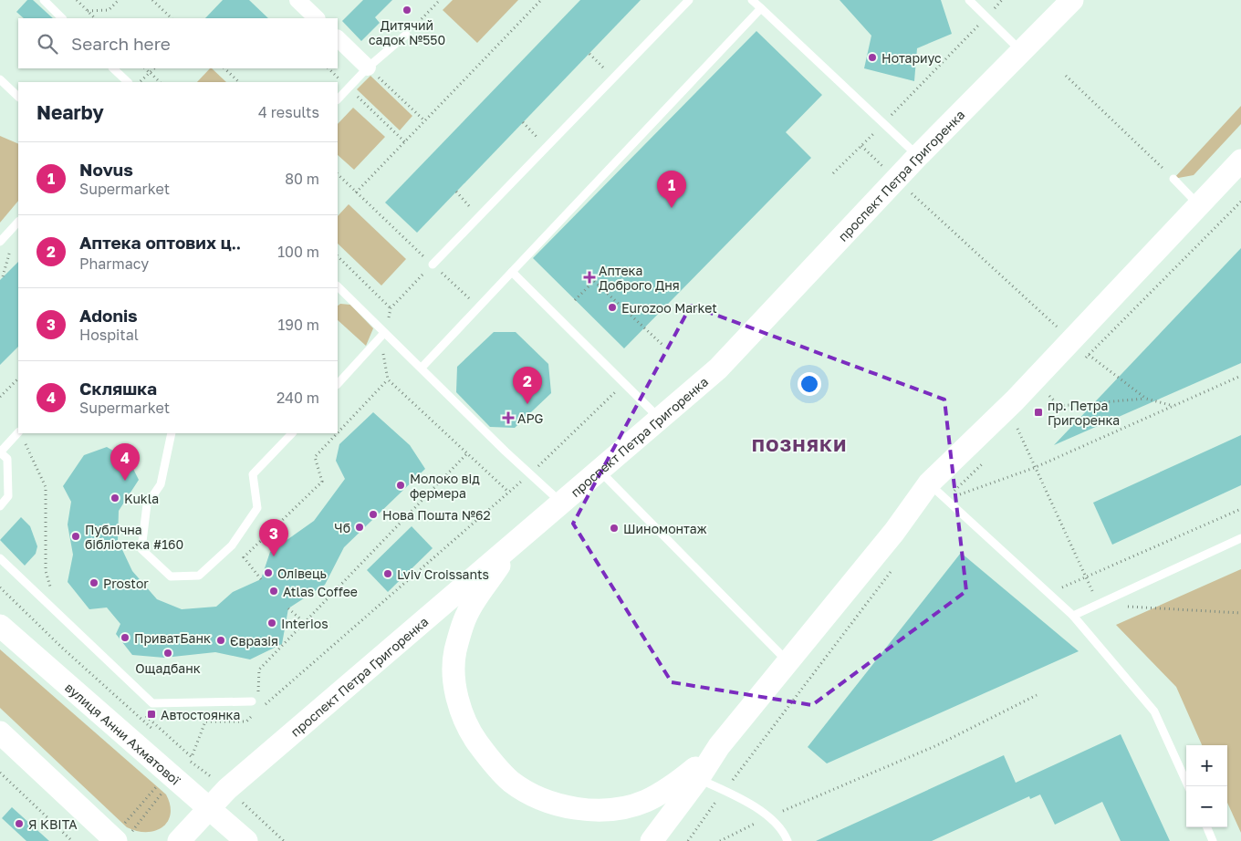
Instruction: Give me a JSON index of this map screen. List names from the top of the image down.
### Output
{
  "streets": {
    "main road": ["проспект Петра Григоренка", "вулиця Анни Ахматової"]
  },
  "crossings": [
    ["проспект Петра Григоренка", "вулиця Анни Ахматової"]
  ],
  "districts": ["ПОЗНЯКИ"],
  "places": {
    "other": [
      "Дитячий садок №550",
      "Нотариус",
      "Eurozoo Market",
      "Молоко від фермера",
      "Kukla",
      "Нова Пошта №62",
      "Чб",
      "Шиномонтаж",
      "Публічна бібліотека #160",
      "Олівець",
      "Lviv Croissants",
      "Prostor",
      "Atlas Coffee",
      "Interios",
      "ПриватБанк",
      "Євразія",
      "Ощадбанк",
      "Я КВІТА"
    ],
    "health": ["Аптека Доброго Дня", "APG"],
    "transit": ["пр. Петра Григоренка", "Автостоянка"]
  },
  "page": {
    "search": "Search here",
    "heading": ["Nearby", "4 results"],
    "list": [
      {
        "mark": "1",
        "name": "Novus",
        "note": "Supermarket",
        "value": "80 m"
      },
      {
        "mark": "2",
        "name": "Аптека оптових ц‥",
        "note": "Pharmacy",
        "value": "100 m"
      },
      {
        "mark": "3",
        "name": "Adonis",
        "note": "Hospital",
        "value": "190 m"
      },
      {
        "mark": "4",
        "name": "Скляшка",
        "note": "Supermarket",
        "value": "240 m"
      }
    ],
    "pins": [
      "1",
      "2",
      "4",
      "3"
    ],
    "map_buttons": ["+", "−"]
  }
}
